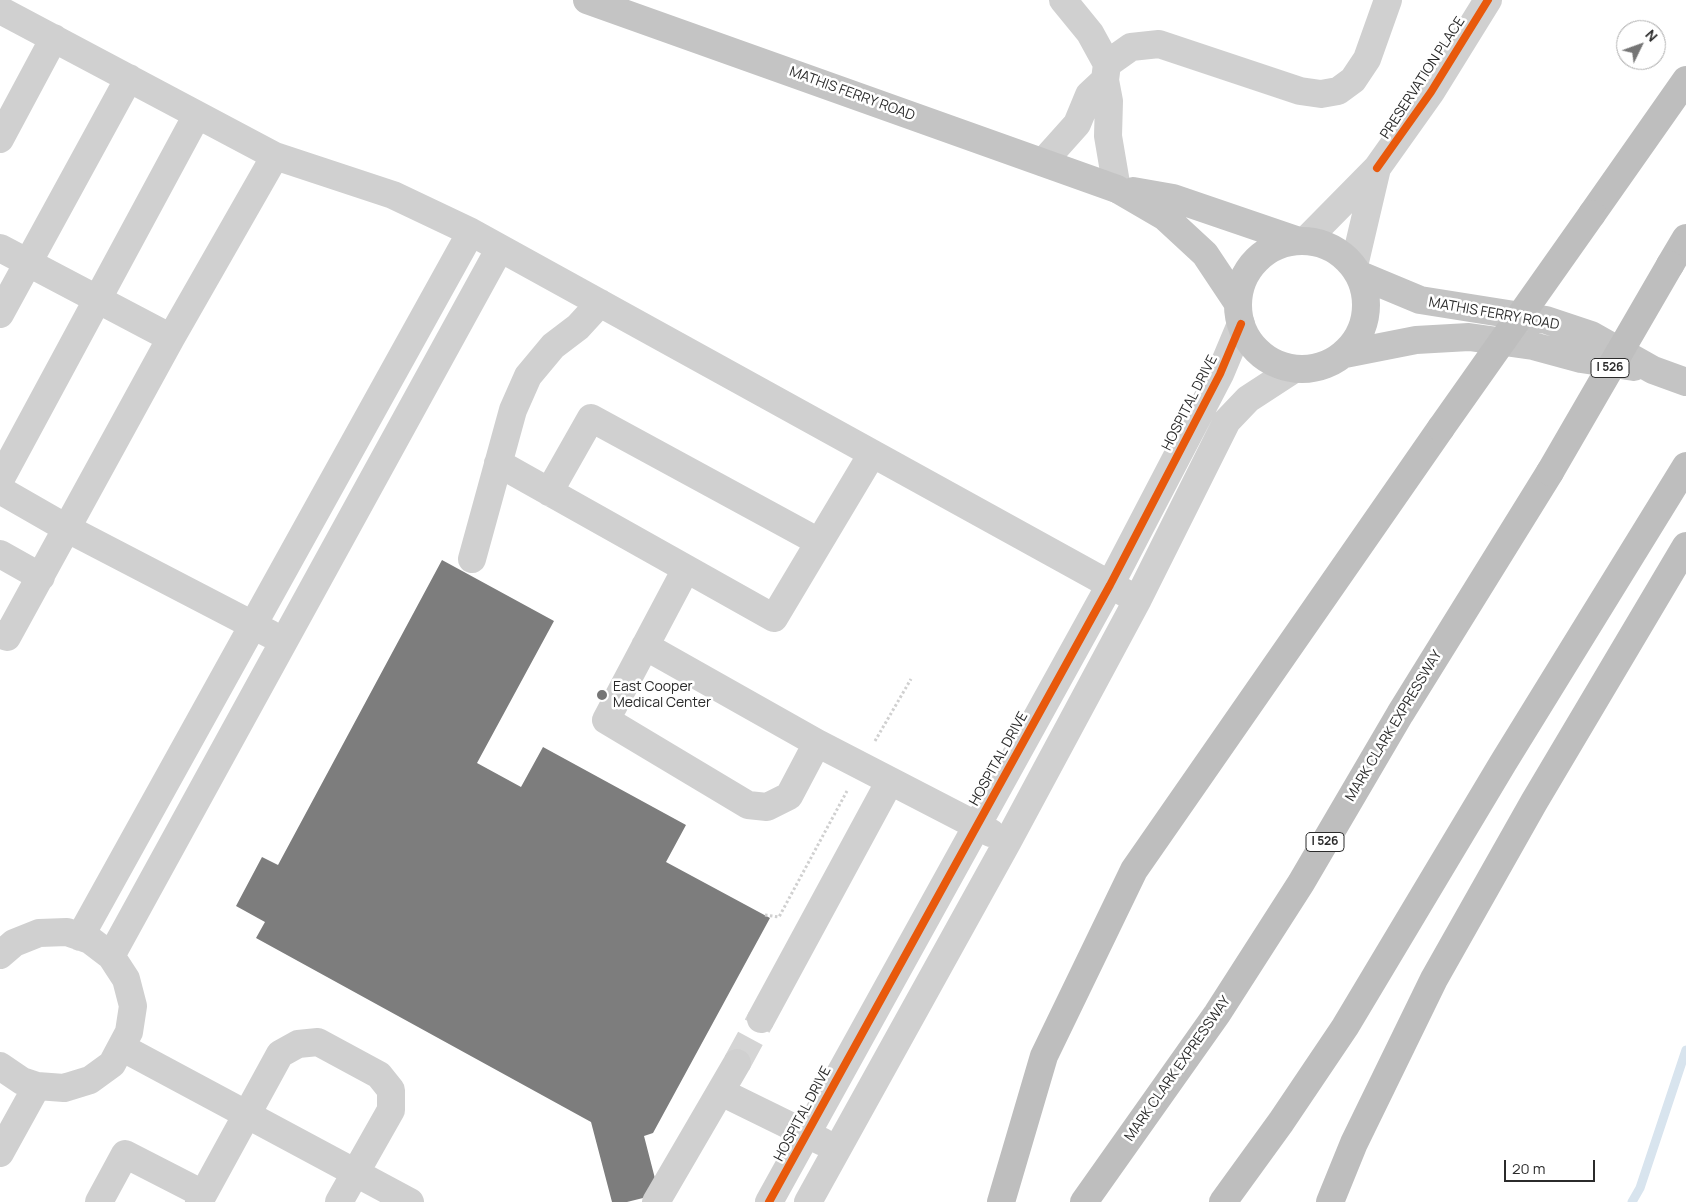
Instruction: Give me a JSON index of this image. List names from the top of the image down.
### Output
{
  "streets": {
    "highway": ["I 526", "MARK CLARK EXPRESSWAY"],
    "main road": ["MATHIS FERRY ROAD"],
    "street": ["PRESERVATION PLACE", "HOSPITAL DRIVE"]
  },
  "crossings": [
    ["PRESERVATION PLACE", "MATHIS FERRY ROAD"],
    ["PRESERVATION PLACE", "HOSPITAL DRIVE"],
    ["MATHIS FERRY ROAD", "HOSPITAL DRIVE"]
  ],
  "places": ["East Cooper Medical Center"],
  "scale_bar": "20 m",
  "north": "top right"
}
